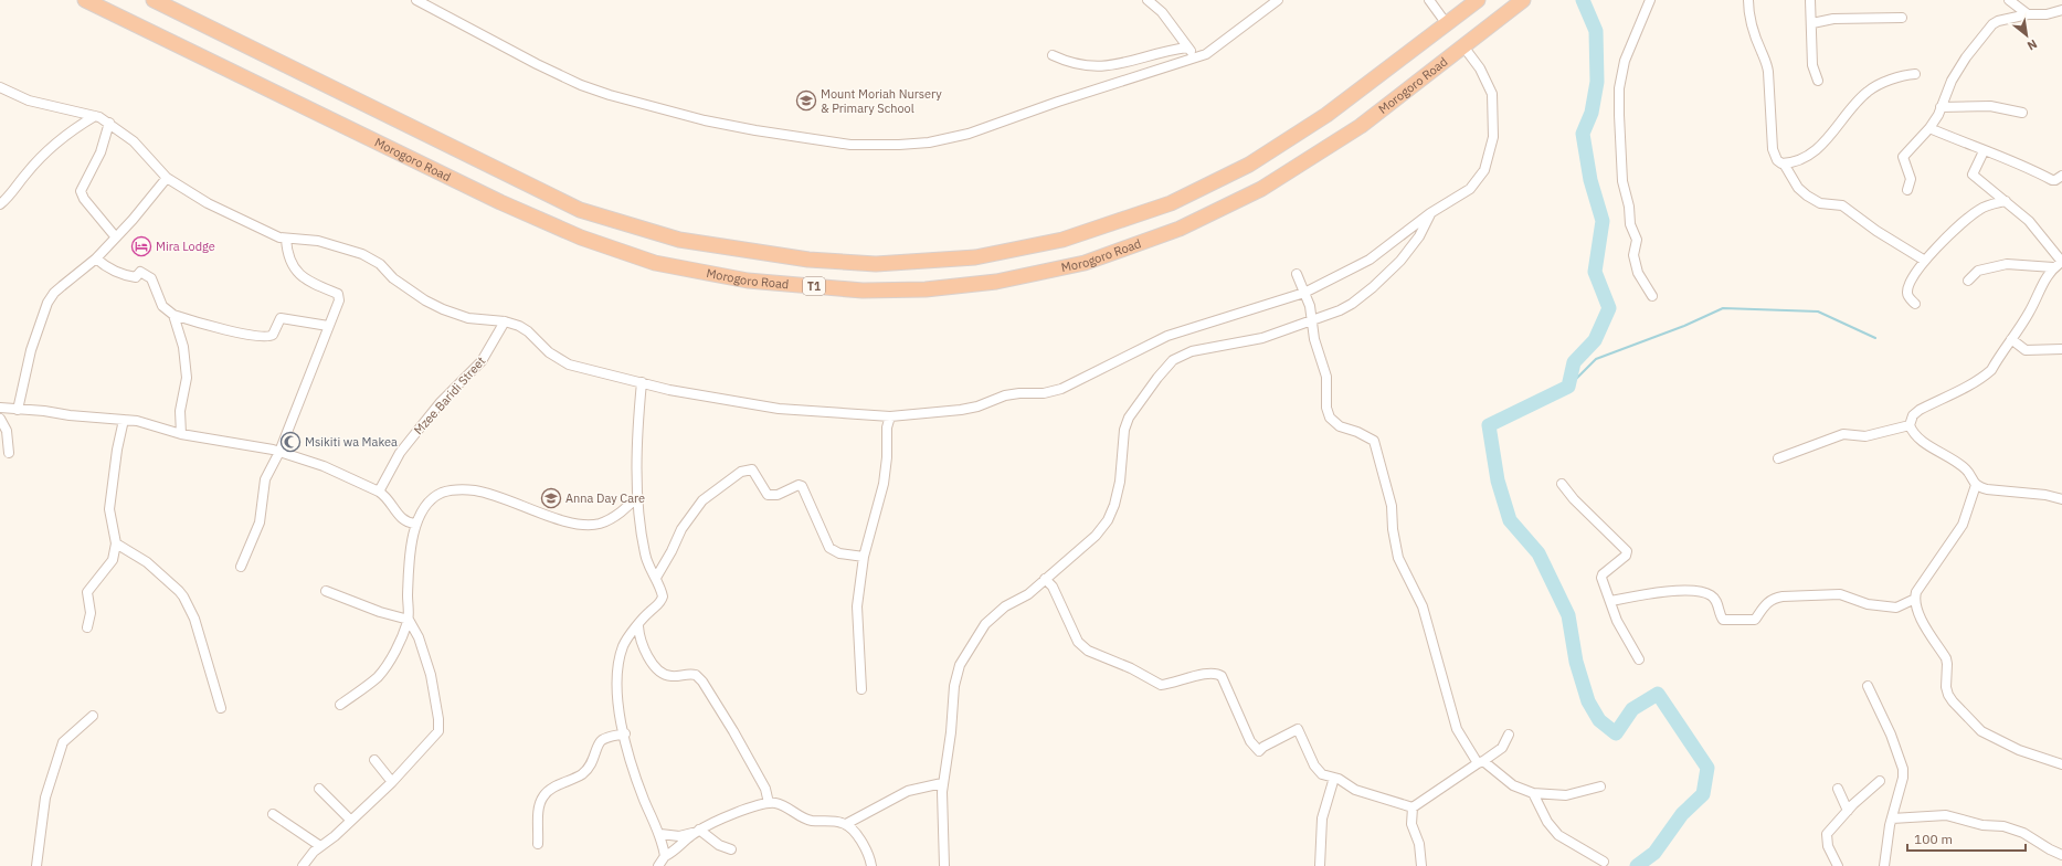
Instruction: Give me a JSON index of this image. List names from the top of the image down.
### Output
{
  "streets": {
    "highway": ["Morogoro Road", "T1"],
    "street": ["Mzee Baridi Street"]
  },
  "places": {
    "school or university": ["Mount Moriah Nursery & Primary School", "Anna Day Care"],
    "hotel": ["Mira Lodge"],
    "mosque": ["Msikiti wa Makea"]
  },
  "scale_bar": "100 m",
  "north": "bottom right"
}
